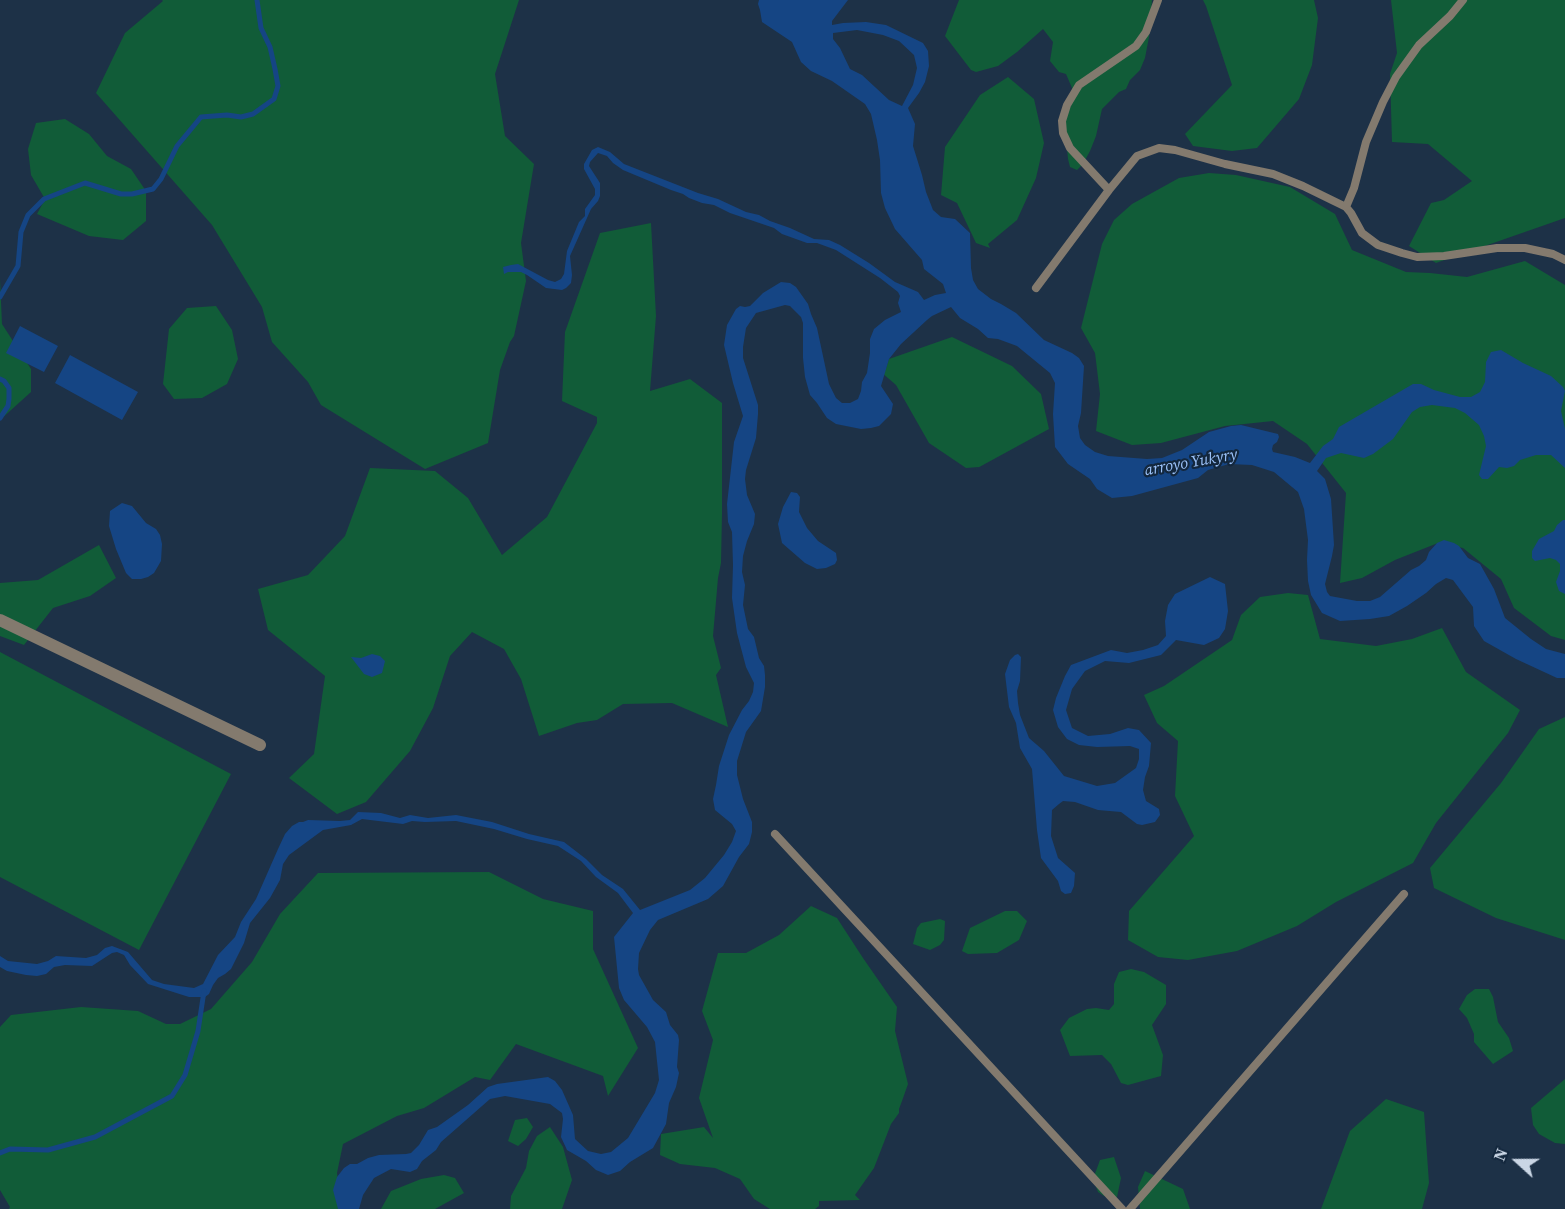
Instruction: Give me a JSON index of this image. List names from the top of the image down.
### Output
{
  "water": ["arroyo Yukyry"],
  "north": "left"
}
